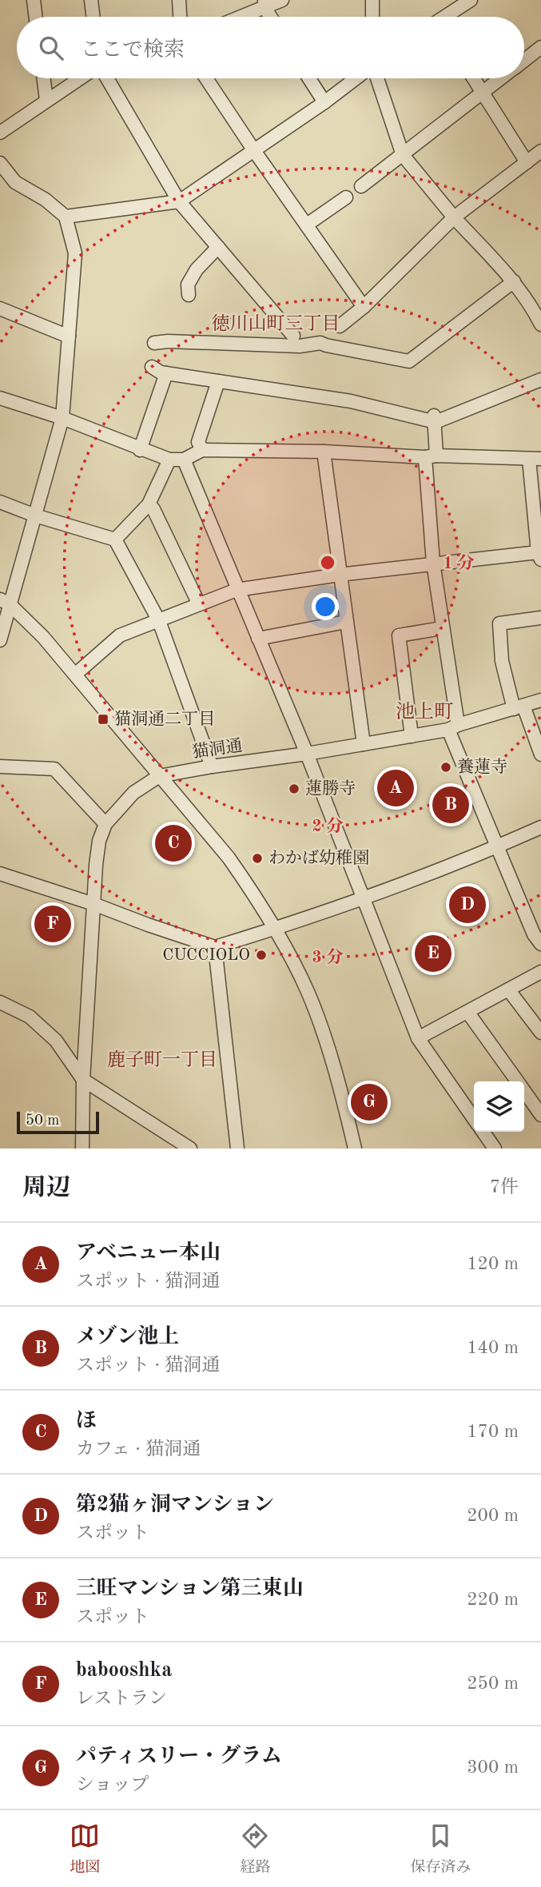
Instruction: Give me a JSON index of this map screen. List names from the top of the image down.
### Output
{
  "streets": {
    "street": ["猫洞通"]
  },
  "districts": ["徳川山町三丁目", "池上町", "鹿子町一丁目"],
  "places": {
    "transit": ["猫洞通二丁目"],
    "other": [
      "養蓮寺",
      "蓮勝寺",
      "わかば幼稚園",
      "CUCCIOLO"
    ]
  },
  "scale_bar": "50 m",
  "page": {
    "search": "ここで検索",
    "pins": [
      "A",
      "B",
      "C",
      "D",
      "F",
      "E",
      "G"
    ],
    "scale": "50 m",
    "heading": ["周辺", "7件"],
    "list": [
      {
        "mark": "A",
        "name": "アベニュー本山",
        "note": "スポット · 猫洞通",
        "value": "120 m"
      },
      {
        "mark": "B",
        "name": "メゾン池上",
        "note": "スポット · 猫洞通",
        "value": "140 m"
      },
      {
        "mark": "C",
        "name": "ほ",
        "note": "カフェ · 猫洞通",
        "value": "170 m"
      },
      {
        "mark": "D",
        "name": "第2猫ヶ洞マンション",
        "note": "スポット",
        "value": "200 m"
      },
      {
        "mark": "E",
        "name": "三旺マンション第三東山",
        "note": "スポット",
        "value": "220 m"
      },
      {
        "mark": "F",
        "name": "babooshka",
        "note": "レストラン",
        "value": "250 m"
      },
      {
        "mark": "G",
        "name": "パティスリー・グラム",
        "note": "ショップ",
        "value": "300 m"
      }
    ],
    "nav": ["地図", "経路", "保存済み"]
  },
  "rings": ["1 分", "2 分", "3 分"]
}
